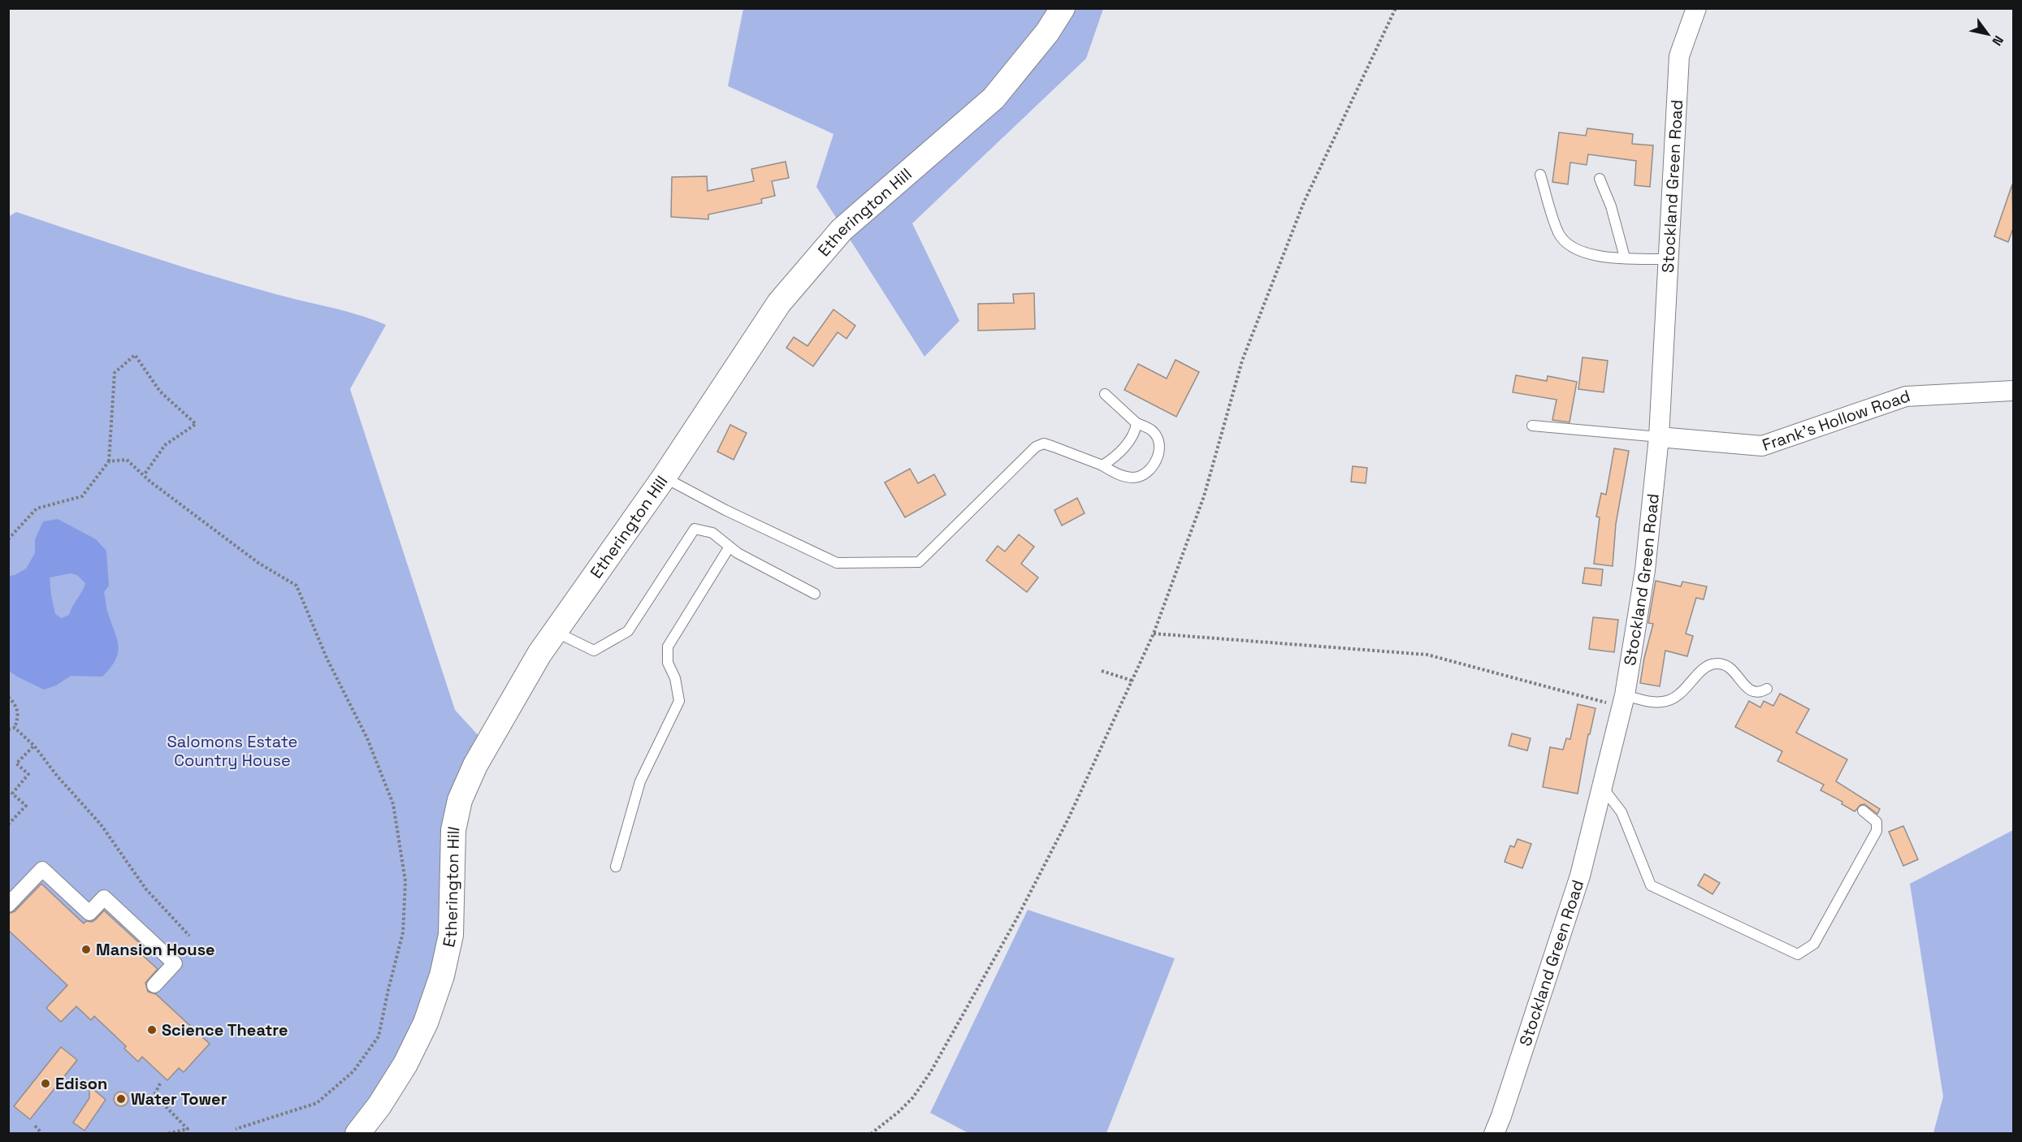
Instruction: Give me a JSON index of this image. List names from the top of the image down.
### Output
{
  "streets": {
    "street": ["Stockland Green Road", "Etherington Hill", "Frank's Hollow Road"]
  },
  "crossings": [
    ["Stockland Green Road", "Frank's Hollow Road"]
  ],
  "parks": ["Salomons Estate Country House"],
  "places": [
    "Mansion House",
    "Science Theatre",
    "Edison",
    "Water Tower"
  ],
  "north": "bottom right"
}
